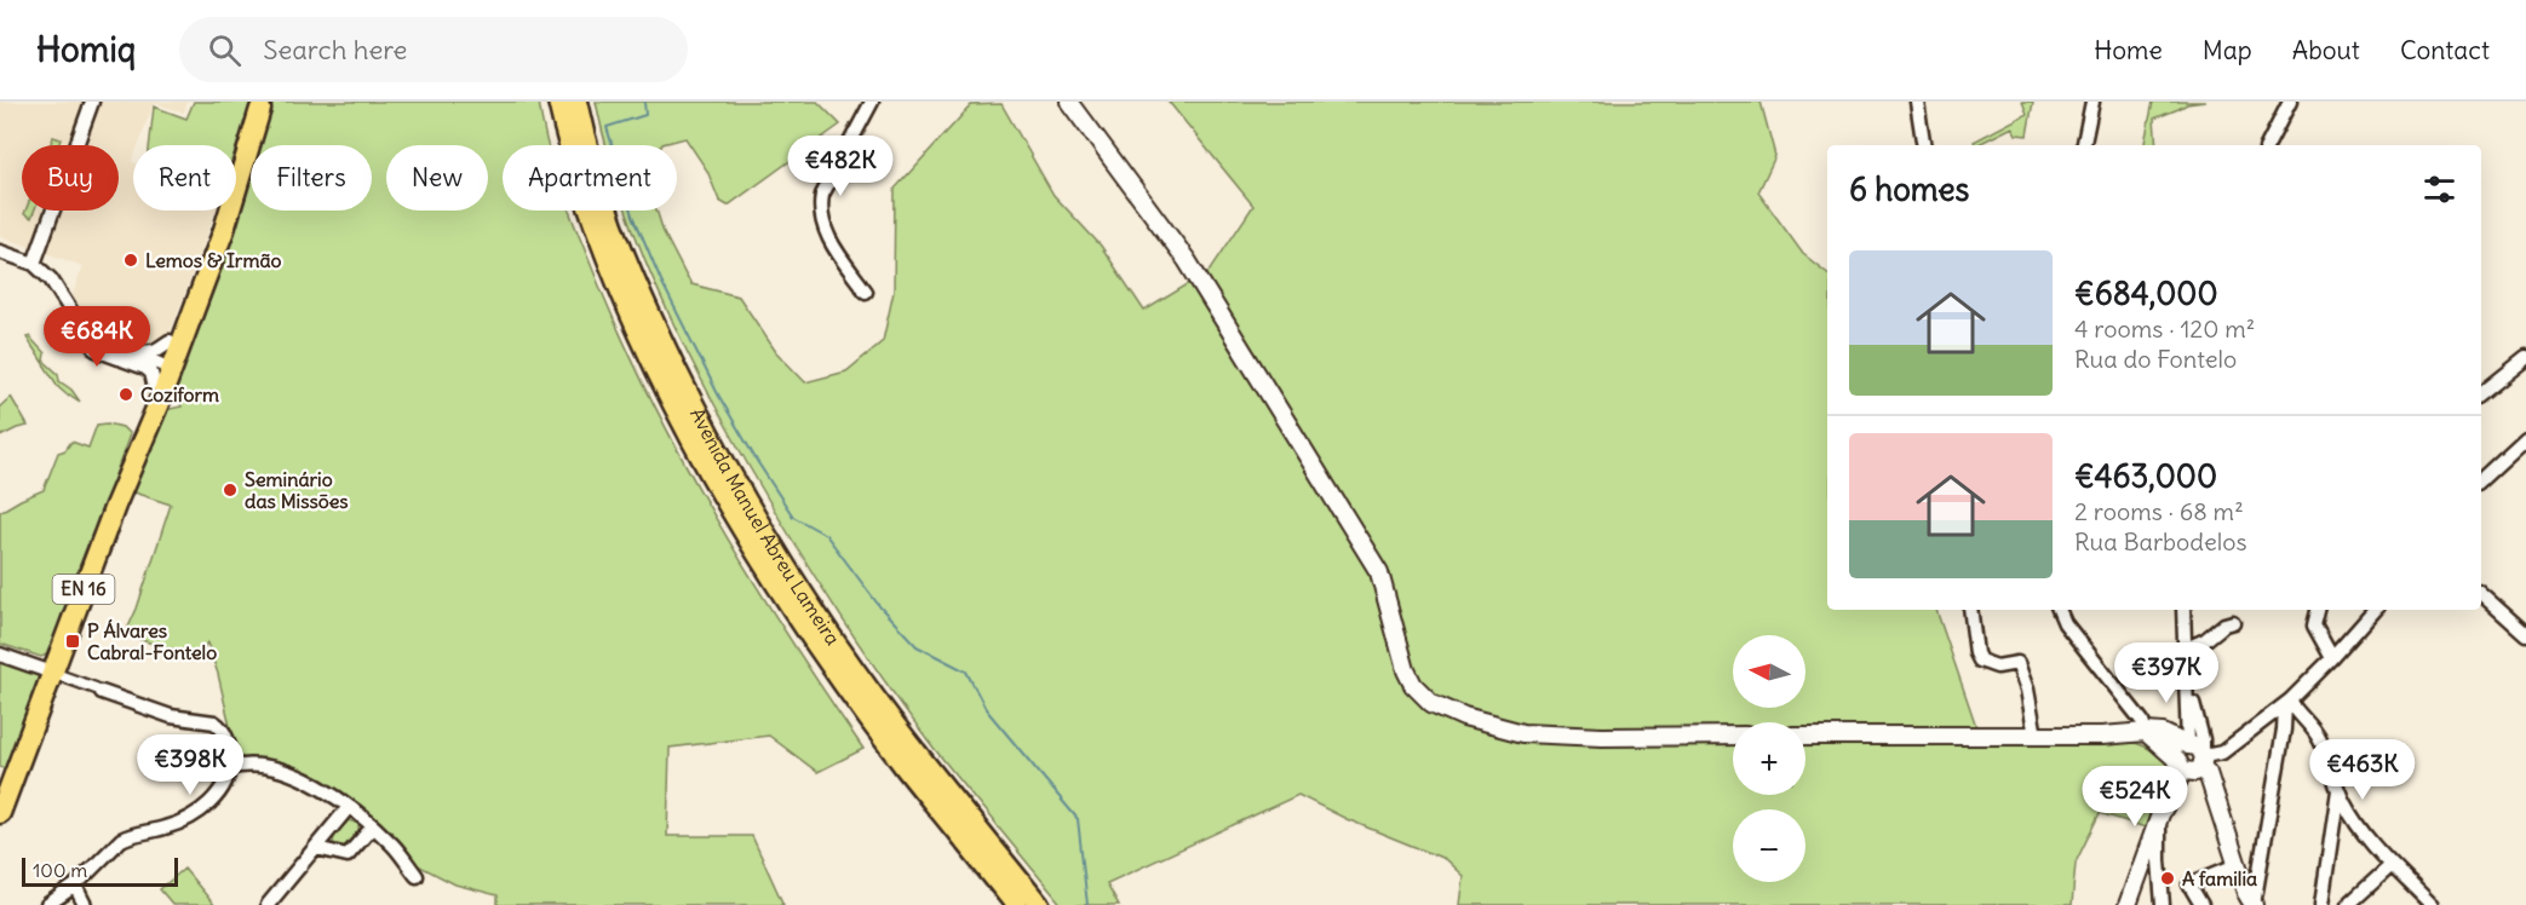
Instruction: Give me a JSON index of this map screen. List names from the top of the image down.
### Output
{
  "streets": {
    "main road": ["Avenida Manuel Abreu Lameira", "EN 16"]
  },
  "places": {
    "other": [
      "Lemos & Irmão",
      "Coziform",
      "Seminário das Missões",
      "A familia"
    ],
    "transit": ["P Álvares Cabral-Fontelo"]
  },
  "scale_bar": "100 m",
  "north": "left",
  "page": {
    "header": "Homiq",
    "search": "Search here",
    "nav": [
      "Home",
      "Map",
      "About",
      "Contact"
    ],
    "price": [
      "€482K",
      "€684K",
      "€397K",
      "€398K",
      "€463K",
      "€524K"
    ],
    "chip": [
      "Buy",
      "Rent",
      "Filters",
      "New",
      "Apartment"
    ],
    "heading": "6 homes",
    "list": [
      {
        "name": "€684,000",
        "note": "4 rooms · 120 m² · Rua do Fontelo"
      },
      {
        "name": "€463,000",
        "note": "2 rooms · 68 m² · Rua Barbodelos"
      }
    ],
    "map_buttons": ["+", "−"],
    "scale": "100 m"
  }
}
